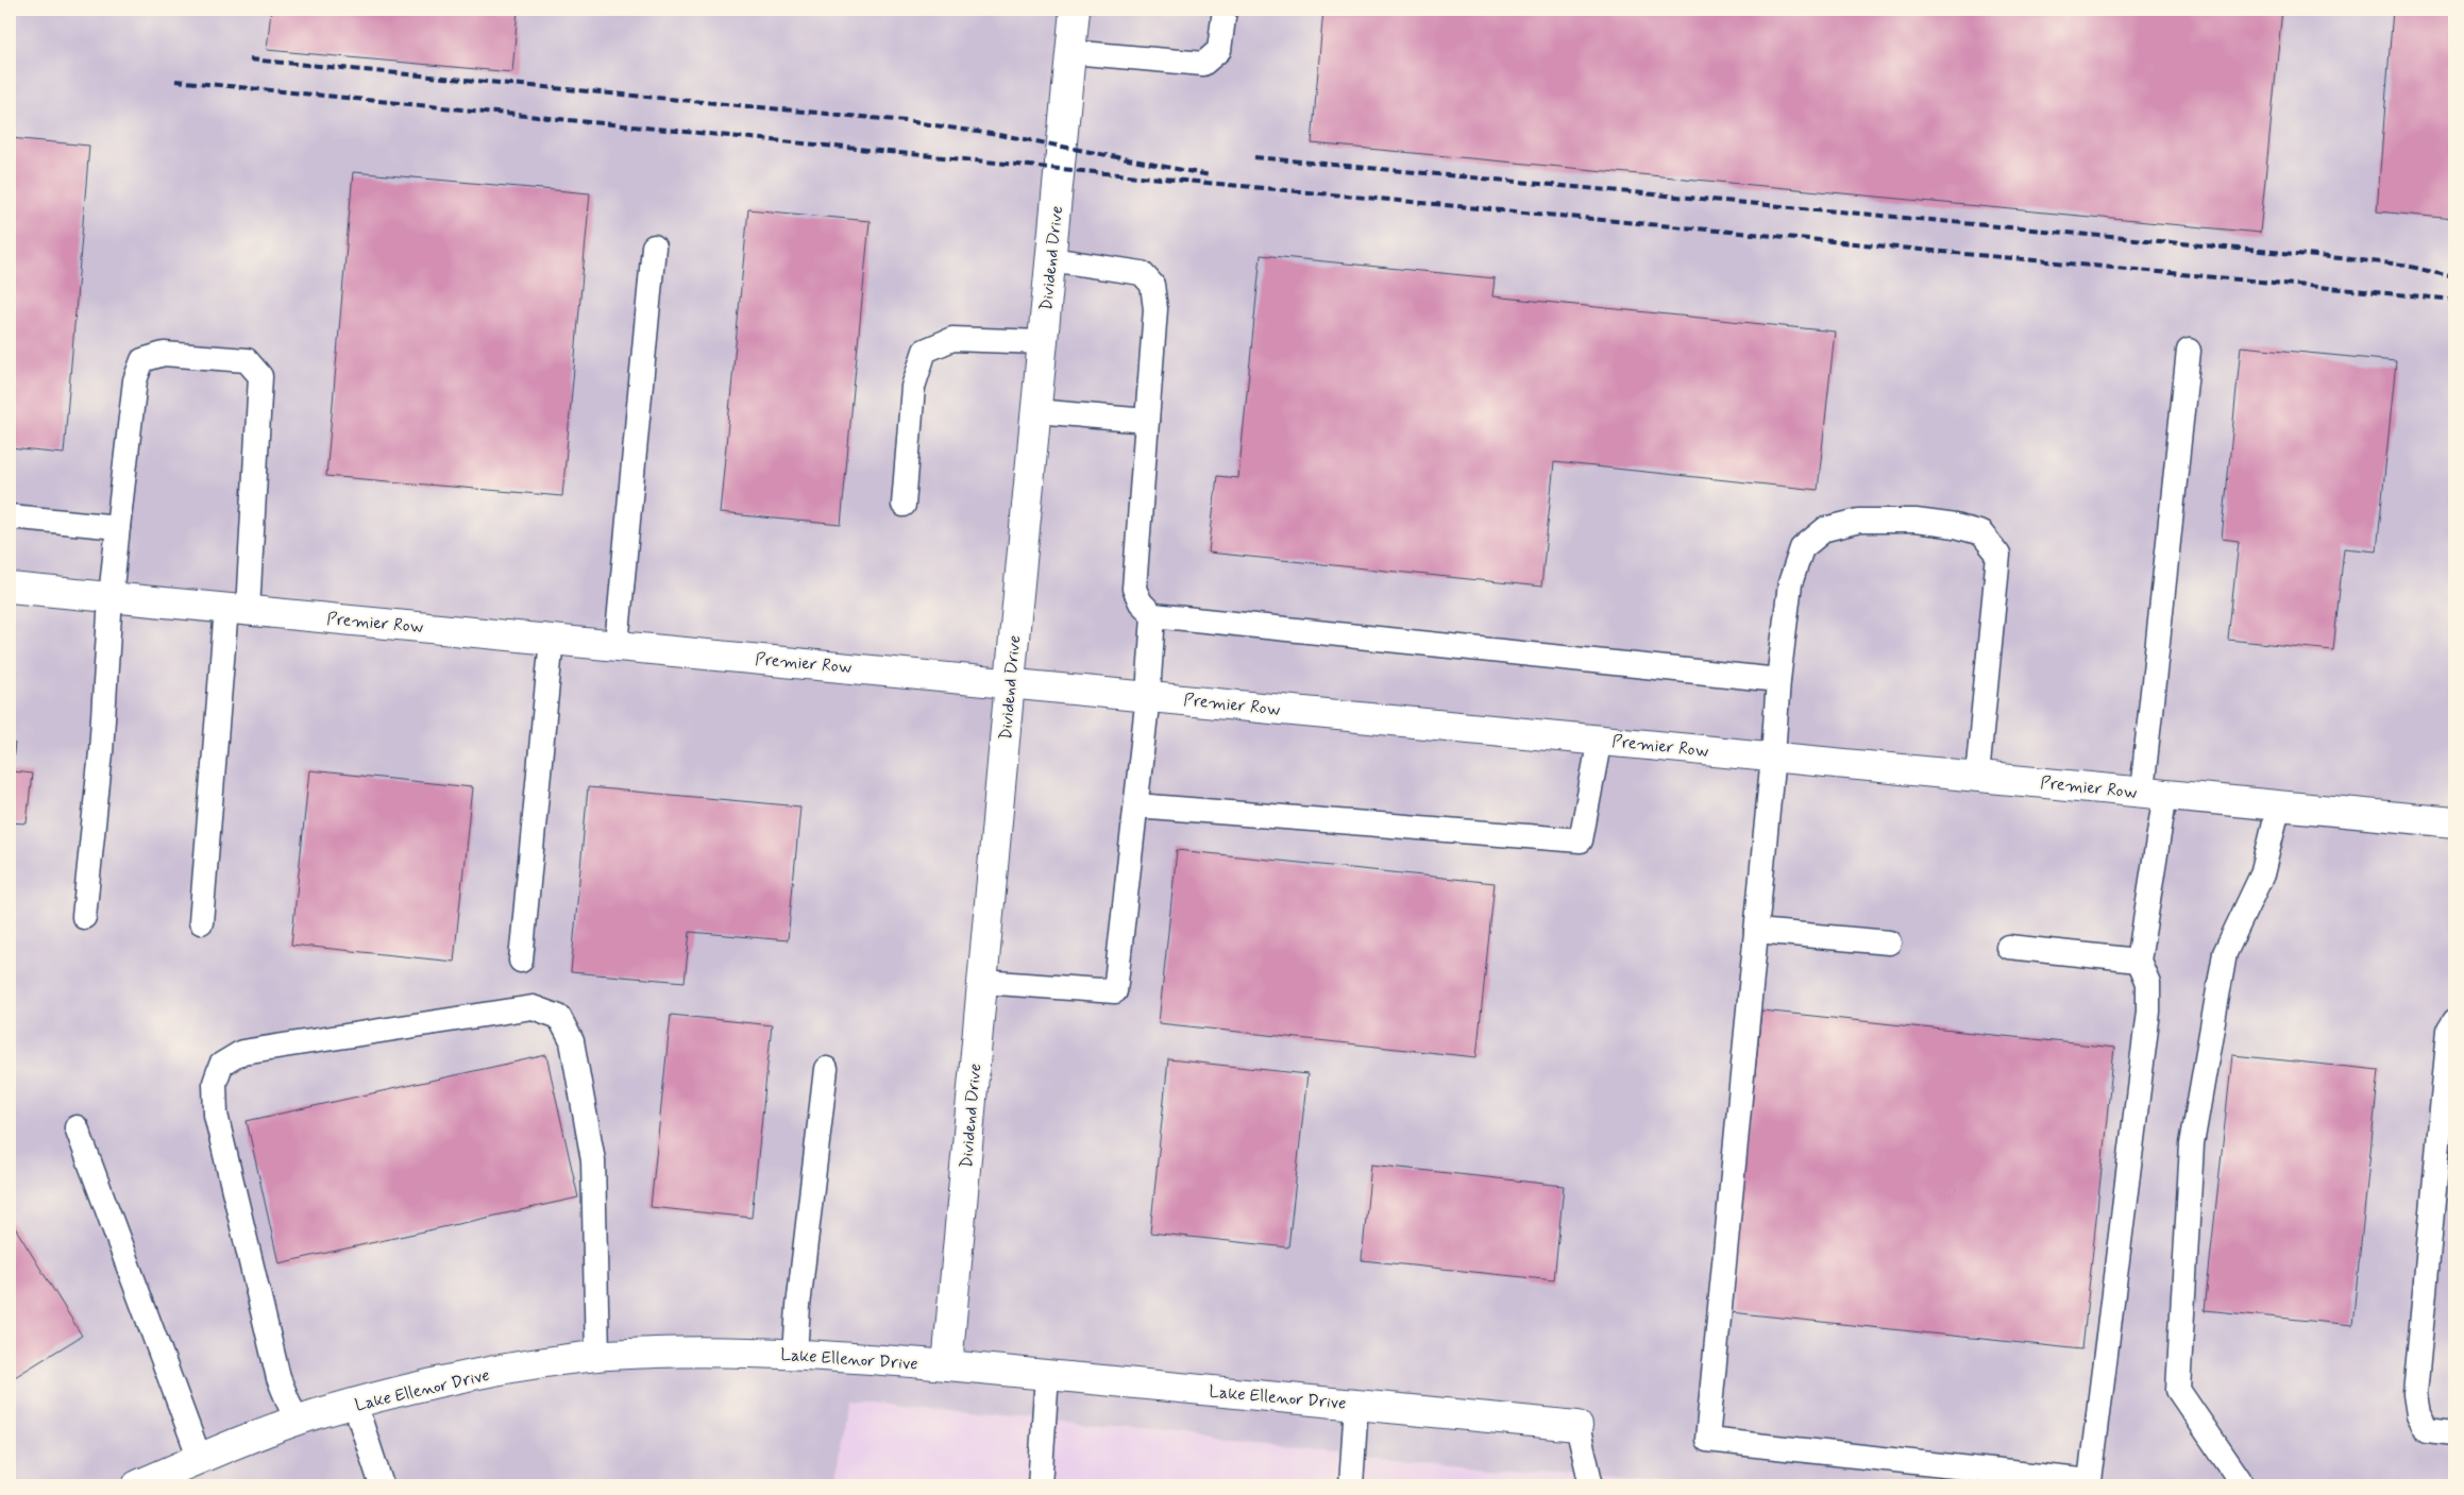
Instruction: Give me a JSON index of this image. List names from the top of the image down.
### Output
{
  "streets": {
    "street": ["Dividend Drive", "Premier Row", "Lake Ellenor Drive"]
  },
  "crossings": [
    ["Dividend Drive", "Premier Row"],
    ["Dividend Drive", "Lake Ellenor Drive"]
  ]
}
